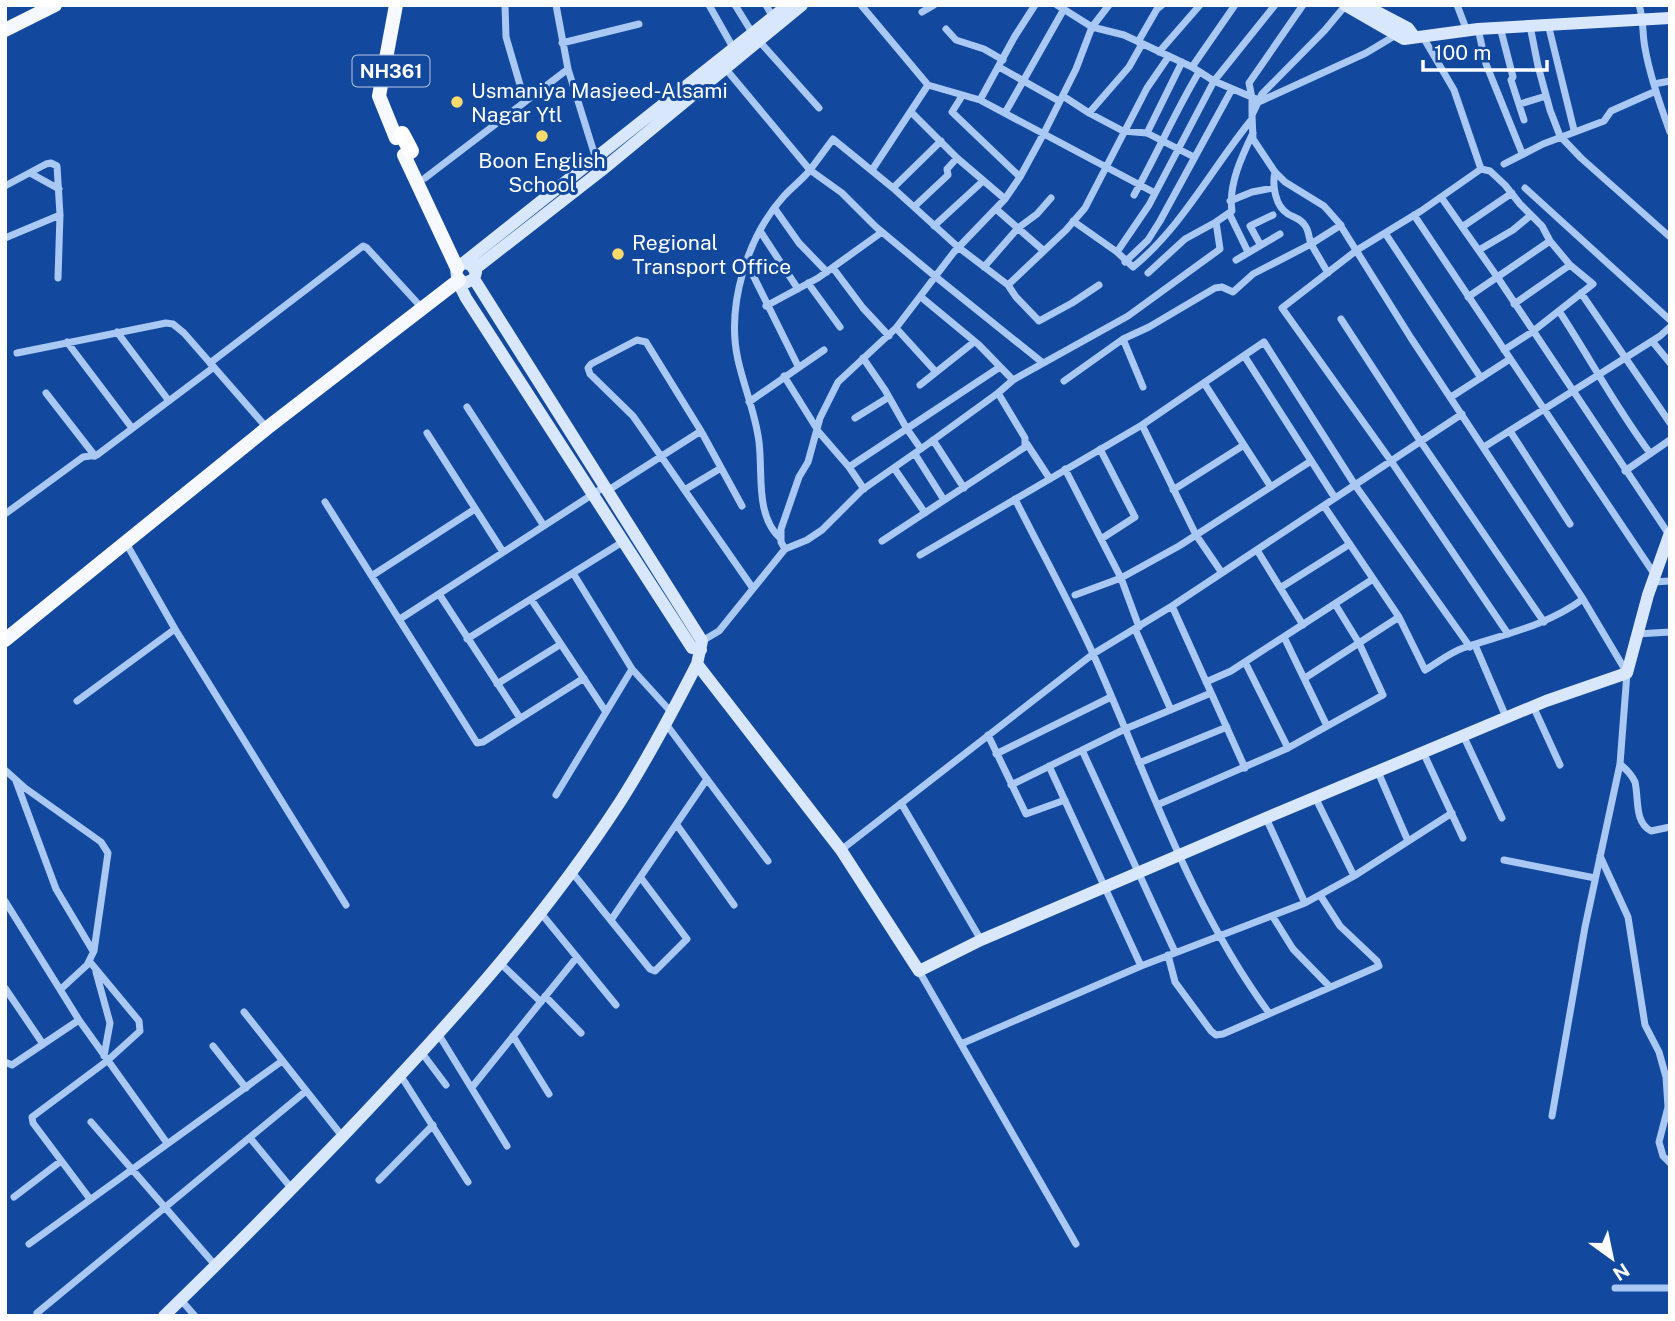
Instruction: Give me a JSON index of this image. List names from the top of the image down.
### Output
{
  "streets": {
    "highway": ["NH361"]
  },
  "places": ["Usmaniya Masjeed-Alsami Nagar Ytl", "Boon English School", "Regional Transport Office"],
  "scale_bar": "100 m",
  "north": "bottom right"
}
